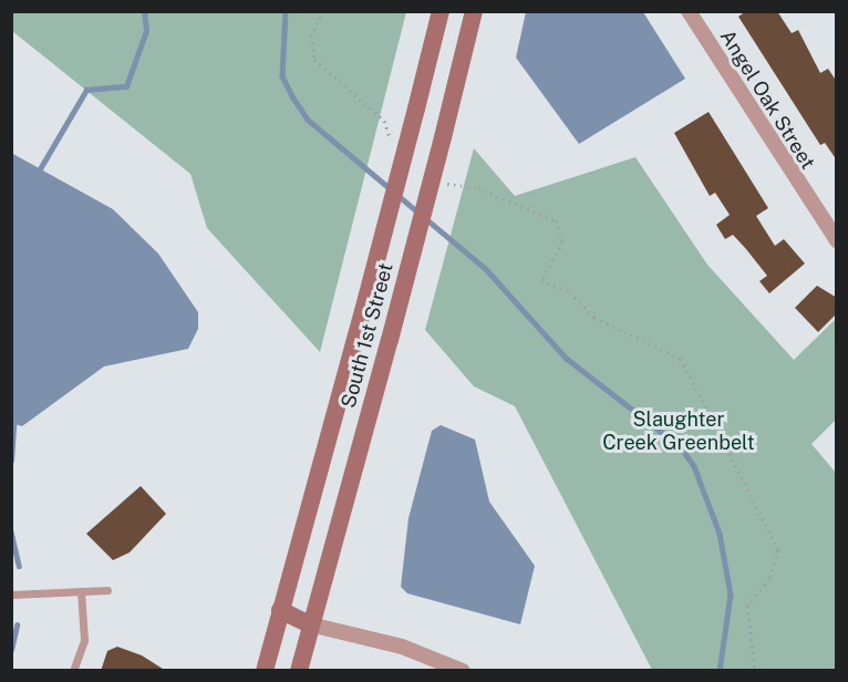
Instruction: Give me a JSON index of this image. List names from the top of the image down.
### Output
{
  "streets": {
    "main road": ["South 1st Street"],
    "street": ["Angel Oak Street"]
  },
  "parks": ["Slaughter Creek Greenbelt"]
}
